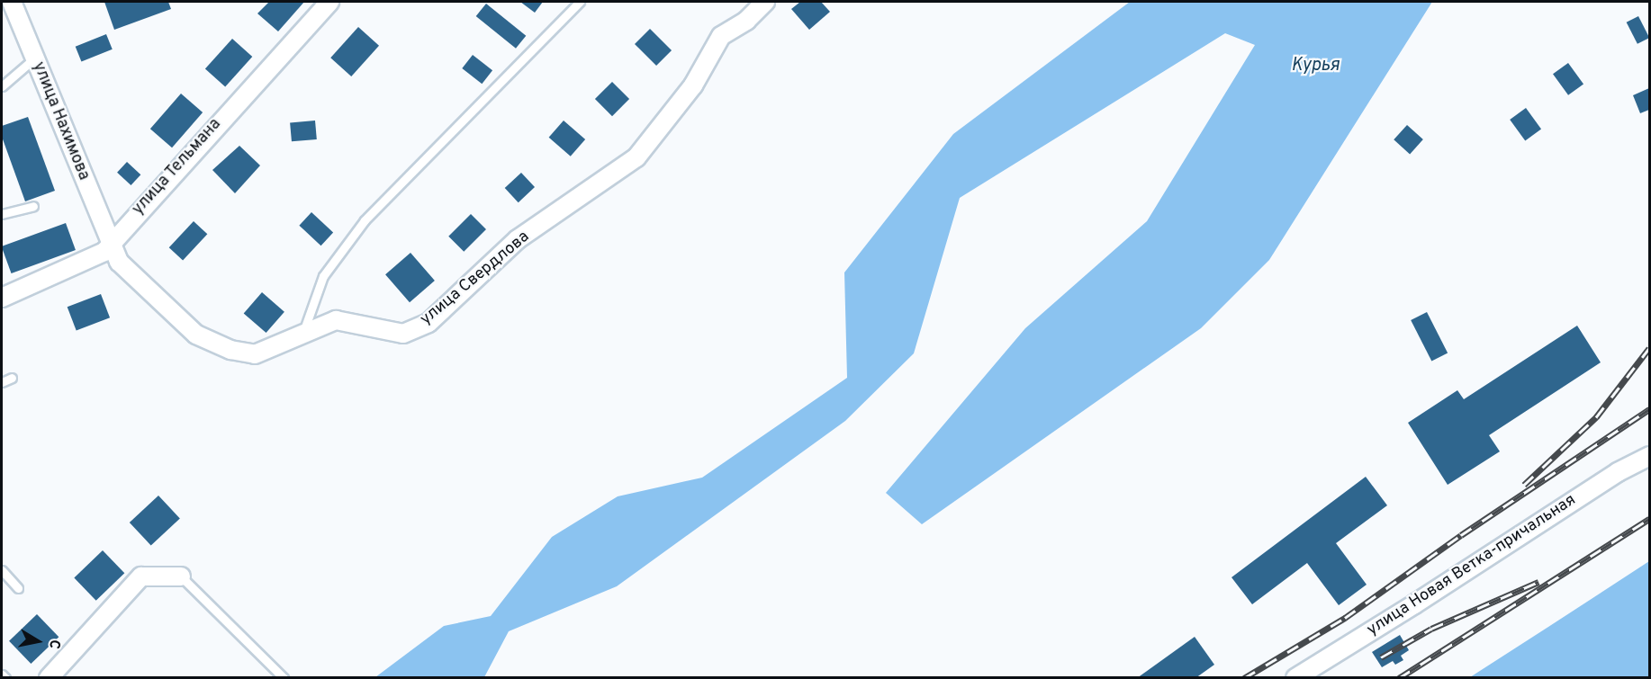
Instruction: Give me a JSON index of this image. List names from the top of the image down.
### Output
{
  "streets": {
    "street": [
      "улица Нахимова",
      "улица Тельмана",
      "улица Свердлова",
      "улица Новая Ветка-причальная"
    ]
  },
  "crossings": [
    ["улица Нахимова", "улица Тельмана"],
    ["улица Нахимова", "улица Свердлова"],
    ["улица Тельмана", "улица Свердлова"]
  ],
  "water": ["Курья"],
  "north": "right"
}
